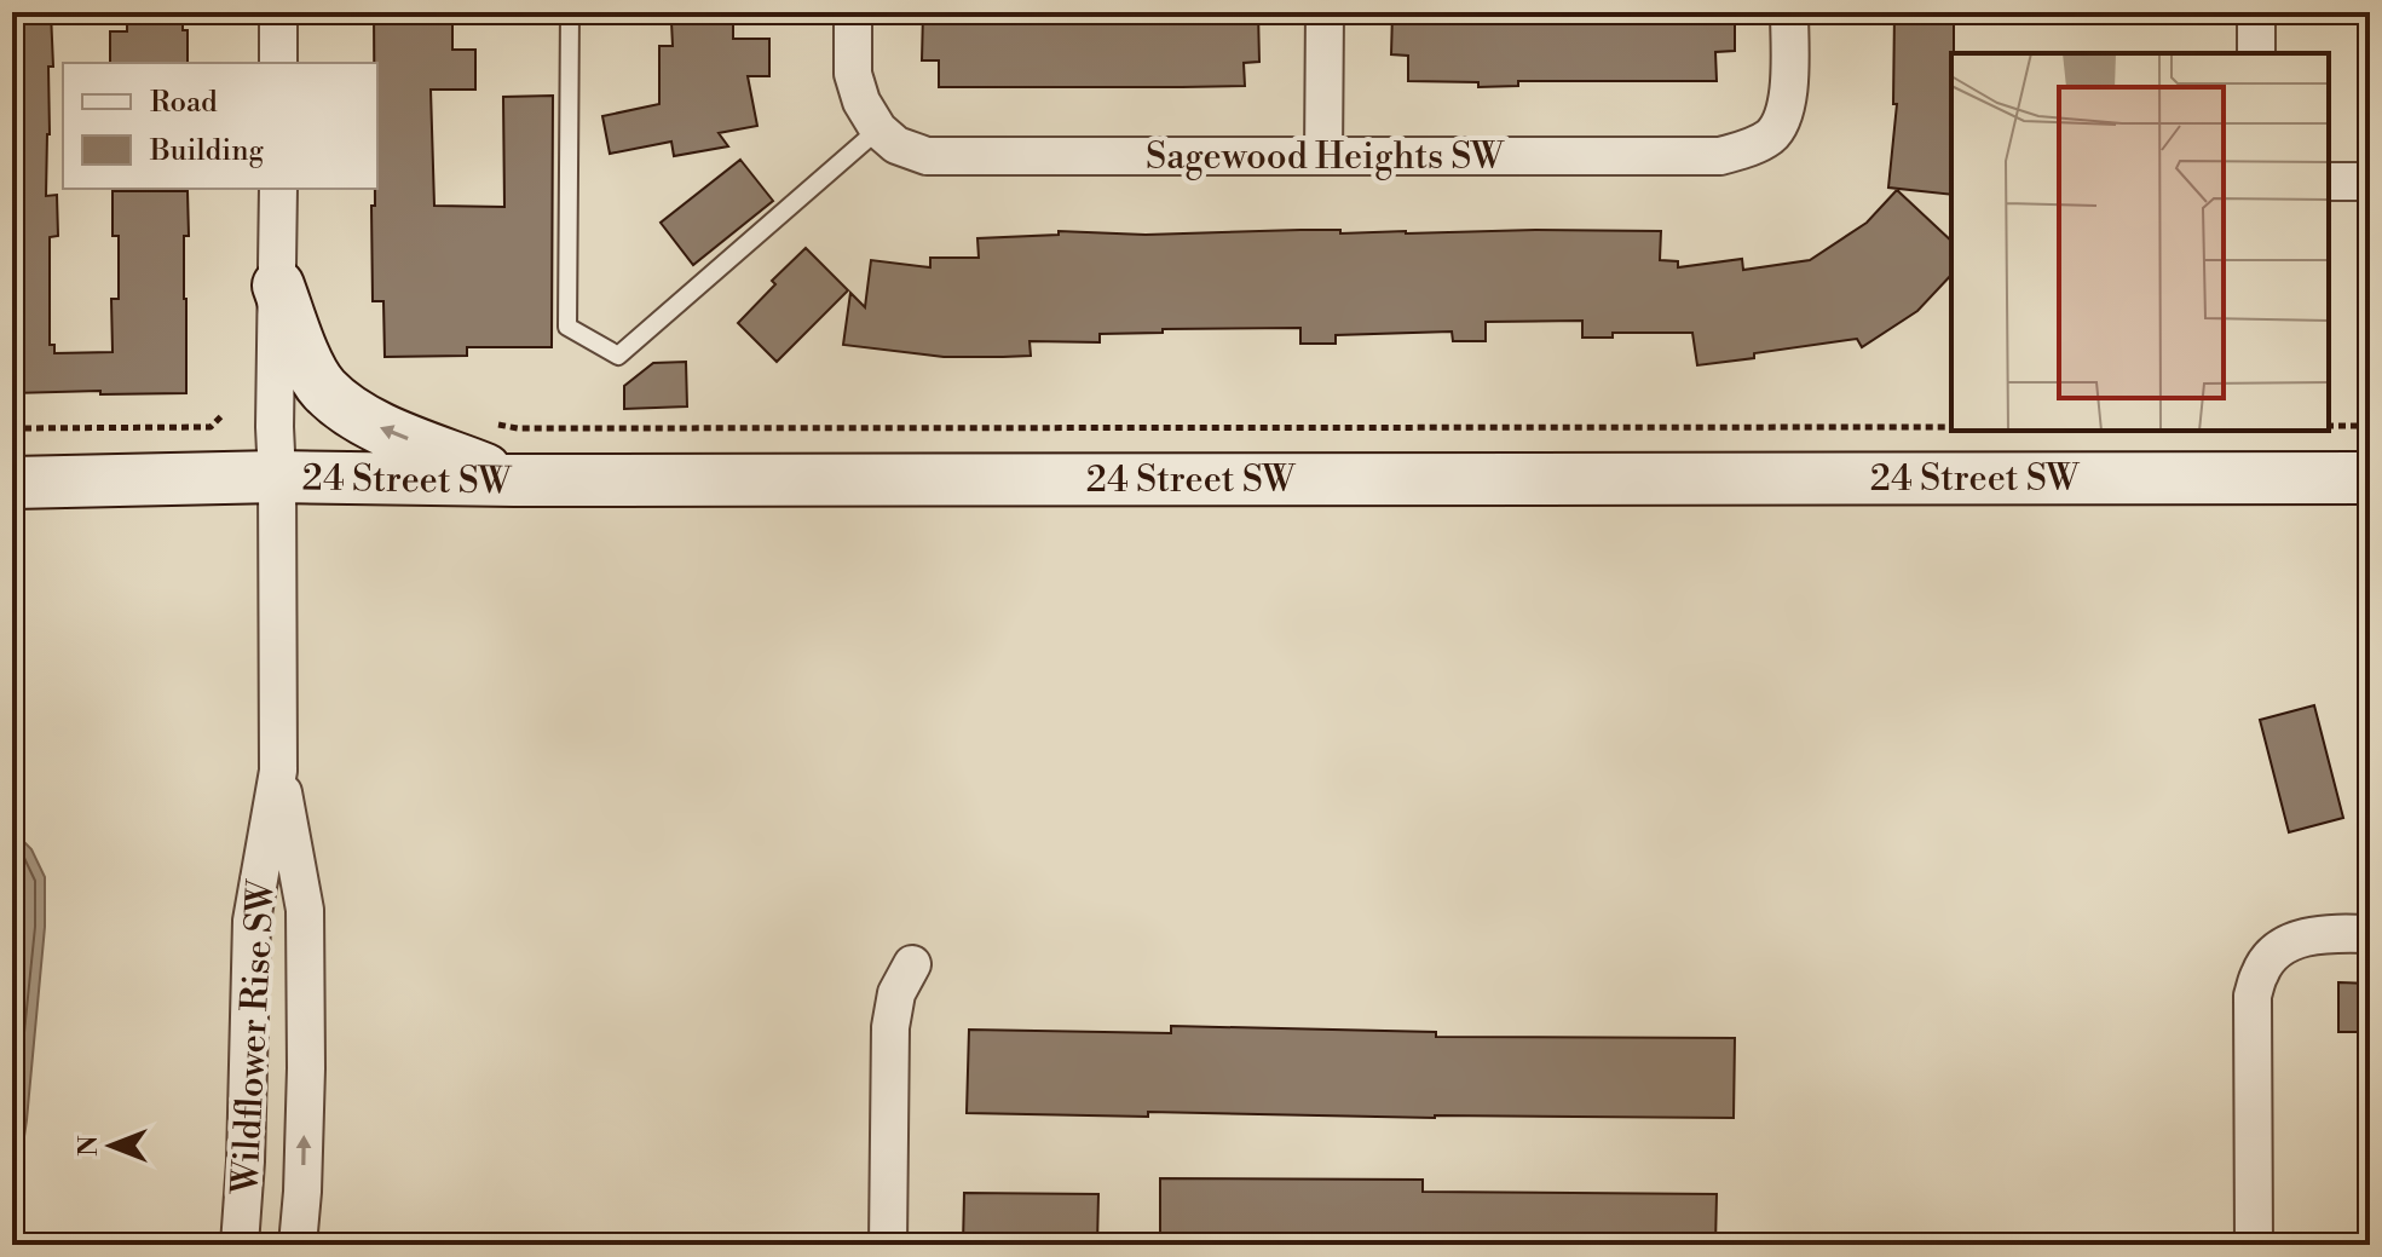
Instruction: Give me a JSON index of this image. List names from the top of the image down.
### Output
{
  "streets": {
    "street": ["Sagewood Heights SW", "24 Street SW", "Wildflower Rise SW"]
  },
  "crossings": [
    ["24 Street SW", "Wildflower Rise SW"]
  ],
  "legend": ["Road", "Building"],
  "north": "left"
}
